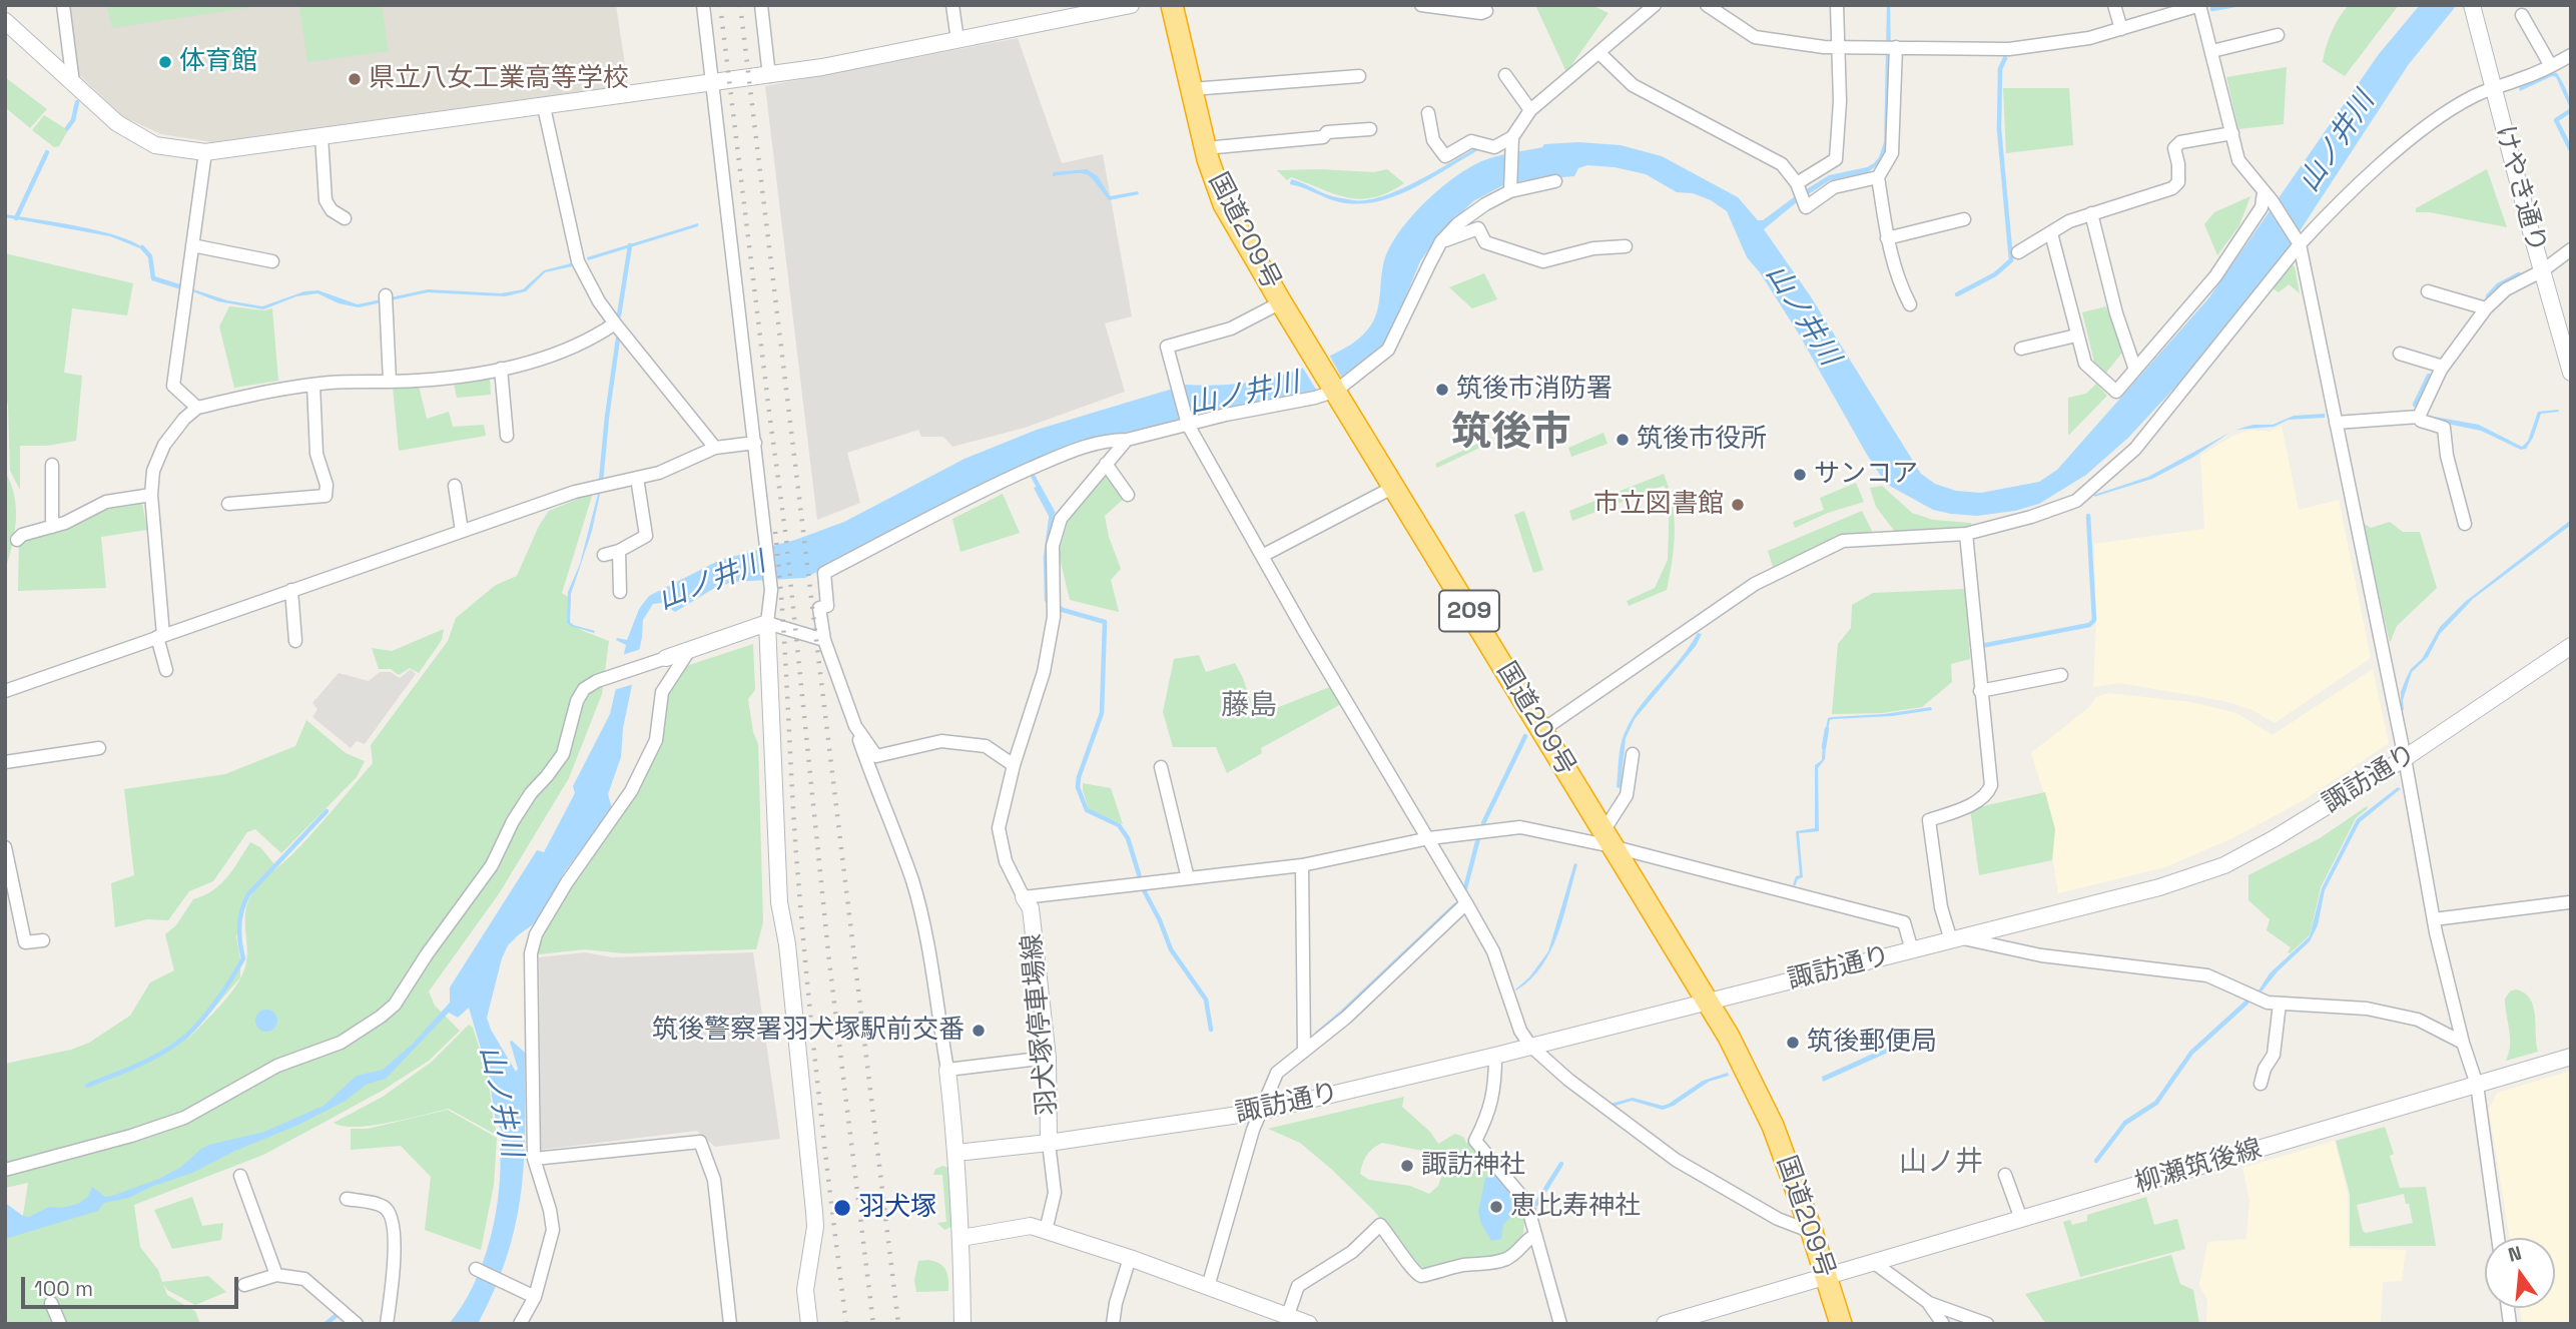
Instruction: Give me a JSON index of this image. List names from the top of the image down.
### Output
{
  "streets": {
    "highway": ["国道209号", "209"],
    "street": [
      "けやき通り",
      "諏訪通り",
      "羽犬塚停車場線",
      "柳瀬筑後線"
    ]
  },
  "crossings": [
    ["国道209号", "諏訪通り"],
    ["国道209号", "柳瀬筑後線"],
    ["諏訪通り", "羽犬塚停車場線"]
  ],
  "districts": ["筑後市", "藤島", "山ノ井"],
  "water": ["山ノ井川"],
  "places": [
    "体育館",
    "県立八女工業高等学校",
    "筑後市消防署",
    "筑後市役所",
    "サンコア",
    "市立図書館",
    "筑後警察署羽犬塚駅前交番",
    "筑後郵便局",
    "諏訪神社",
    "恵比寿神社",
    "羽犬塚"
  ],
  "scale_bar": "100 m",
  "north": "top"
}
